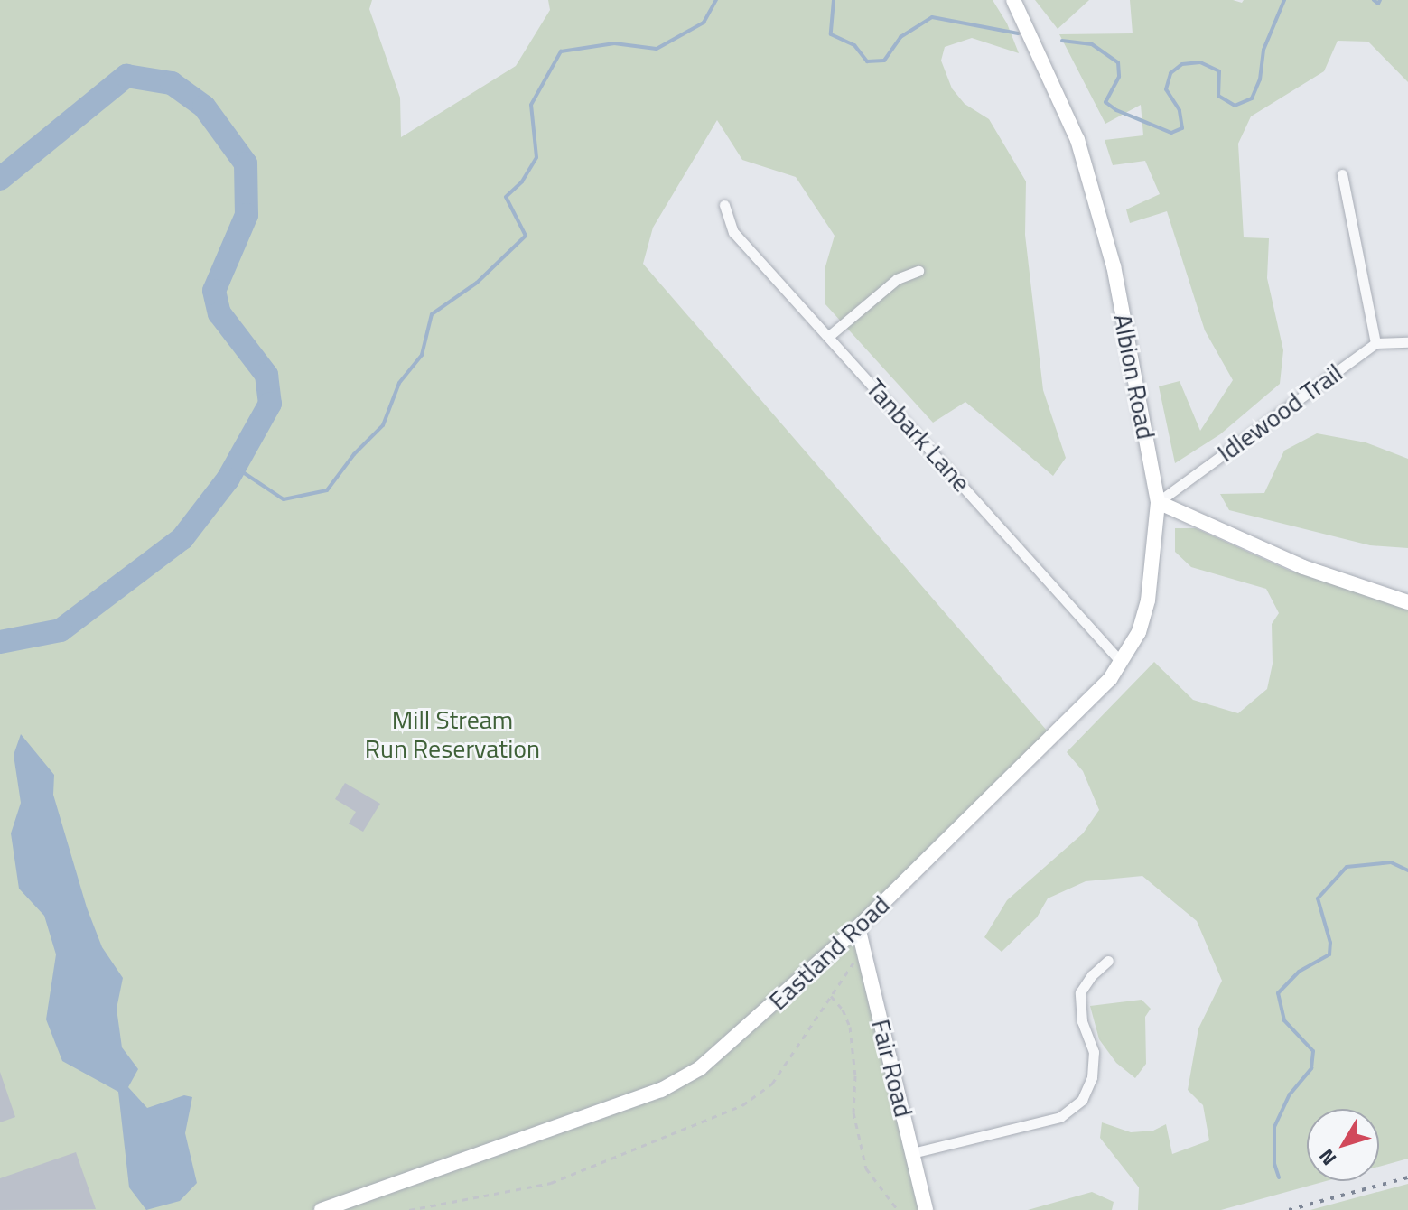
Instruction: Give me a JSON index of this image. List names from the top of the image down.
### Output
{
  "streets": {
    "street": [
      "Albion Road",
      "Idlewood Trail",
      "Tanbark Lane",
      "Eastland Road",
      "Fair Road"
    ]
  },
  "crossings": [
    ["Albion Road", "Idlewood Trail"],
    ["Albion Road", "Eastland Road"],
    ["Idlewood Trail", "Eastland Road"],
    ["Tanbark Lane", "Eastland Road"],
    ["Eastland Road", "Fair Road"]
  ],
  "parks": ["Mill Stream Run Reservation"],
  "north": "bottom left"
}
